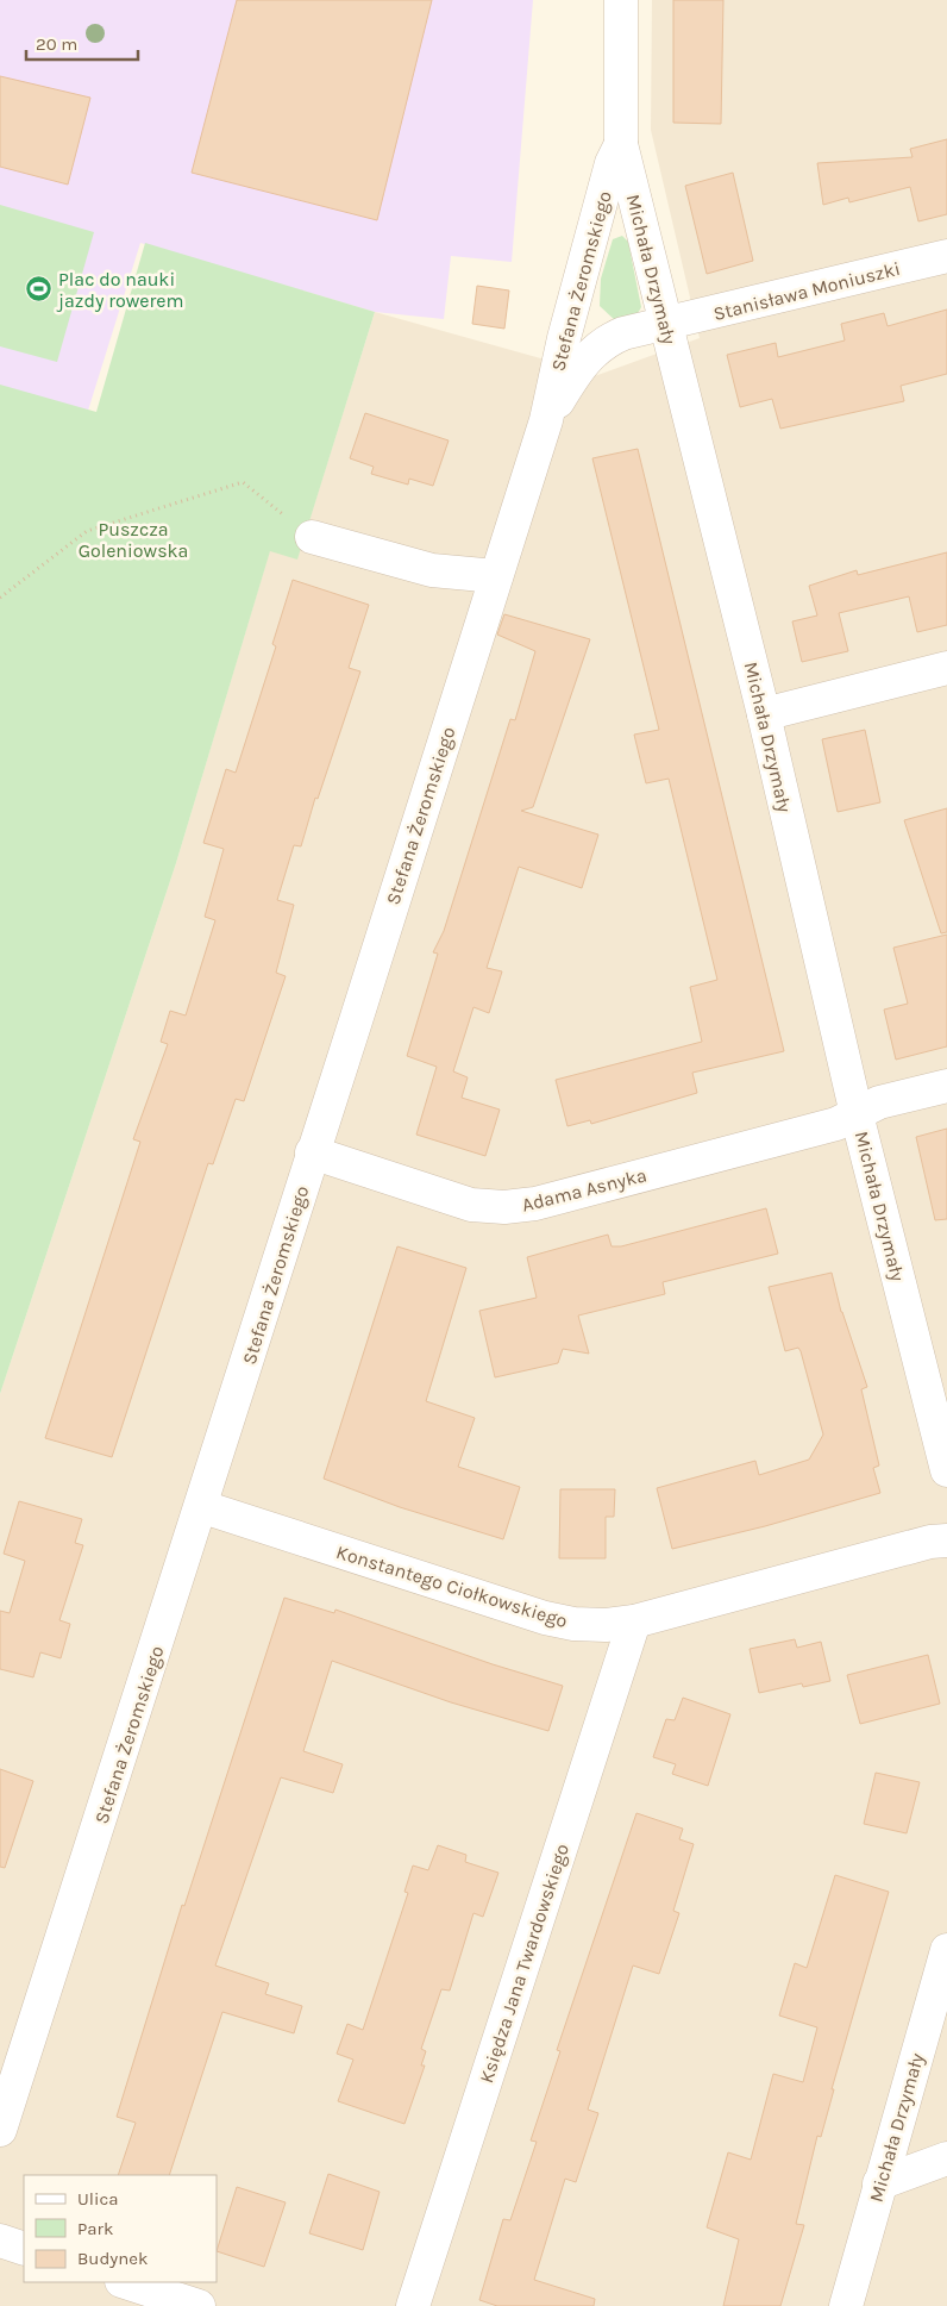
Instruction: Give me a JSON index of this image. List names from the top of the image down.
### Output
{
  "streets": {
    "street": [
      "Michała Drzymały",
      "Stefana Żeromskiego",
      "Stanisława Moniuszki",
      "Adama Asnyka",
      "Konstantego Ciołkowskiego",
      "Księdza Jana Twardowskiego"
    ]
  },
  "crossings": [
    ["Michała Drzymały", "Stefana Żeromskiego"],
    ["Michała Drzymały", "Stanisława Moniuszki"],
    ["Michała Drzymały", "Adama Asnyka"],
    ["Stefana Żeromskiego", "Stanisława Moniuszki"],
    ["Stefana Żeromskiego", "Adama Asnyka"],
    ["Stefana Żeromskiego", "Konstantego Ciołkowskiego"],
    ["Konstantego Ciołkowskiego", "Księdza Jana Twardowskiego"]
  ],
  "parks": ["Puszcza Goleniowska"],
  "places": {
    "sports": ["Plac do nauki jazdy rowerem"]
  },
  "legend": ["Ulica", "Park", "Budynek"],
  "scale_bar": "20 m"
}
